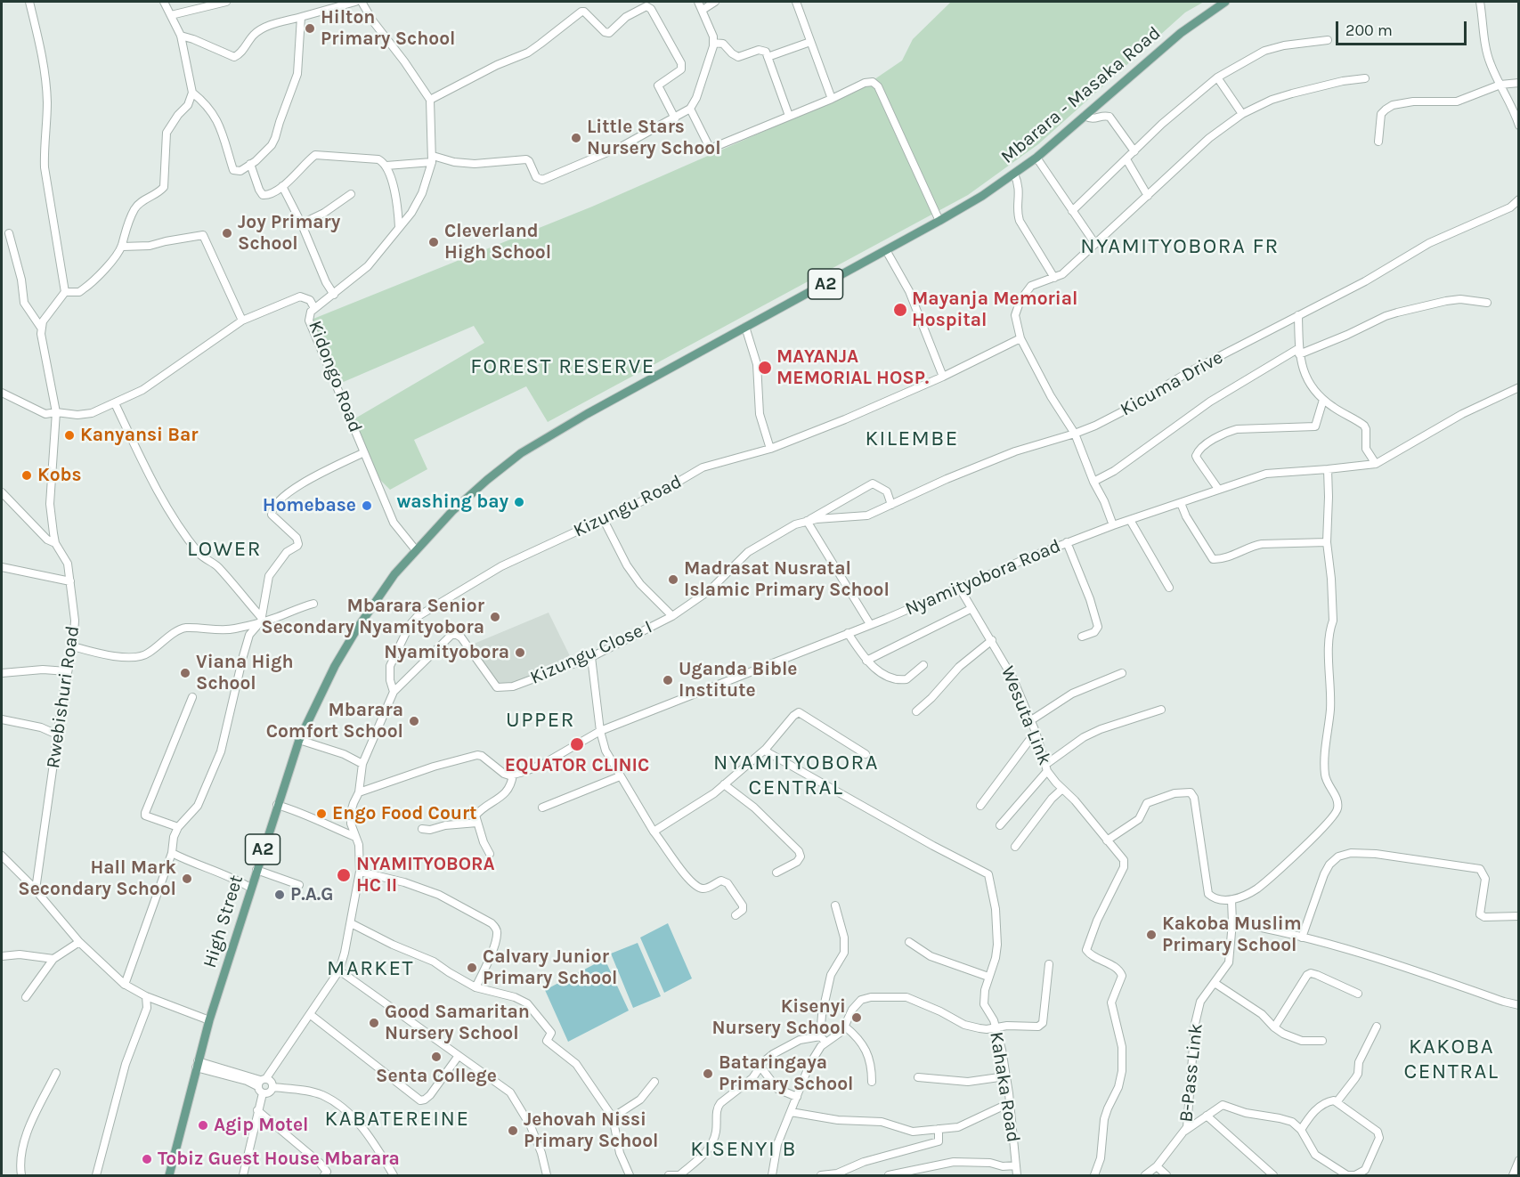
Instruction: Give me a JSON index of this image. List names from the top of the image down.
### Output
{
  "streets": {
    "main road": ["Mbarara - Masaka Road", "A2", "High Street"],
    "street": [
      "Kidongo Road",
      "Kicuma Drive",
      "Kizungu Road",
      "Nyamityobora Road",
      "Kizungu Close I",
      "Rwebishuri Road",
      "Wesuta Link",
      "B-Pass Link",
      "Kahaka Road"
    ]
  },
  "crossings": [
    ["Mbarara - Masaka Road", "Kidongo Road"],
    ["Mbarara - Masaka Road", "High Street"],
    ["Kidongo Road", "High Street"],
    ["Kicuma Drive", "Kizungu Close I"],
    ["Kizungu Road", "Kizungu Close I"],
    ["Nyamityobora Road", "Wesuta Link"]
  ],
  "districts": [
    "NYAMITYOBORA FR",
    "FOREST RESERVE",
    "KILEMBE",
    "LOWER",
    "UPPER",
    "NYAMITYOBORA CENTRAL",
    "MARKET",
    "KAKOBA CENTRAL",
    "KABATEREINE",
    "KISENYI B"
  ],
  "places": [
    "Hilton Primary School",
    "Little Stars Nursery School",
    "Joy Primary School",
    "Cleverland High School",
    "Mayanja Memorial Hospital",
    "MAYANJA MEMORIAL HOSP.",
    "Kanyansi Bar",
    "Kobs",
    "washing bay",
    "Homebase",
    "Madrasat Nusratal Islamic Primary School",
    "Mbarara Senior Secondary Nyamityobora",
    "Nyamityobora",
    "Viana High School",
    "Uganda Bible Institute",
    "Mbarara Comfort School",
    "EQUATOR CLINIC",
    "Engo Food Court",
    "NYAMITYOBORA HC II",
    "Hall Mark Secondary School",
    "P.A.G",
    "Kakoba Muslim Primary School",
    "Calvary Junior Primary School",
    "Kisenyi Nursery School",
    "Good Samaritan Nursery School",
    "Senta College",
    "Bataringaya Primary School",
    "Agip Motel",
    "Jehovah Nissi Primary School",
    "Tobiz Guest House Mbarara"
  ],
  "scale_bar": "200 m"
}
